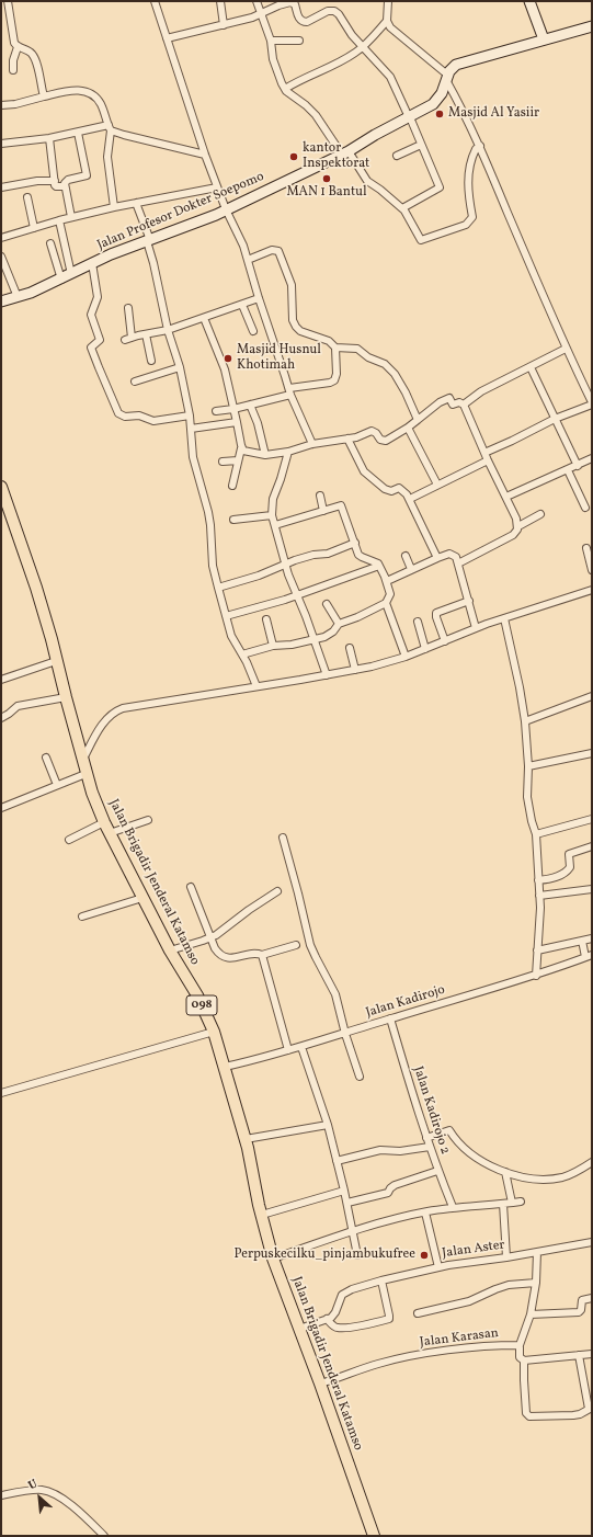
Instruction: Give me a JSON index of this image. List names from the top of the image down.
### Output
{
  "streets": {
    "main road": ["Jalan Profesor Dokter Soepomo", "Jalan Brigadir Jenderal Katamso", "098"],
    "street": [
      "Jalan Kadirojo",
      "Jalan Kadirojo 2",
      "Jalan Aster",
      "Jalan Karasan"
    ]
  },
  "crossings": [
    ["Jalan Brigadir Jenderal Katamso", "Jalan Kadirojo"],
    ["Jalan Brigadir Jenderal Katamso", "Jalan Karasan"],
    ["Jalan Kadirojo", "Jalan Kadirojo 2"]
  ],
  "places": [
    "Masjid Al Yasiir",
    "kantor Inspektorat",
    "MAN 1 Bantul",
    "Masjid Husnul Khotimah",
    "Perpuskecilku_pinjambukufree"
  ],
  "north": "top left"
}
